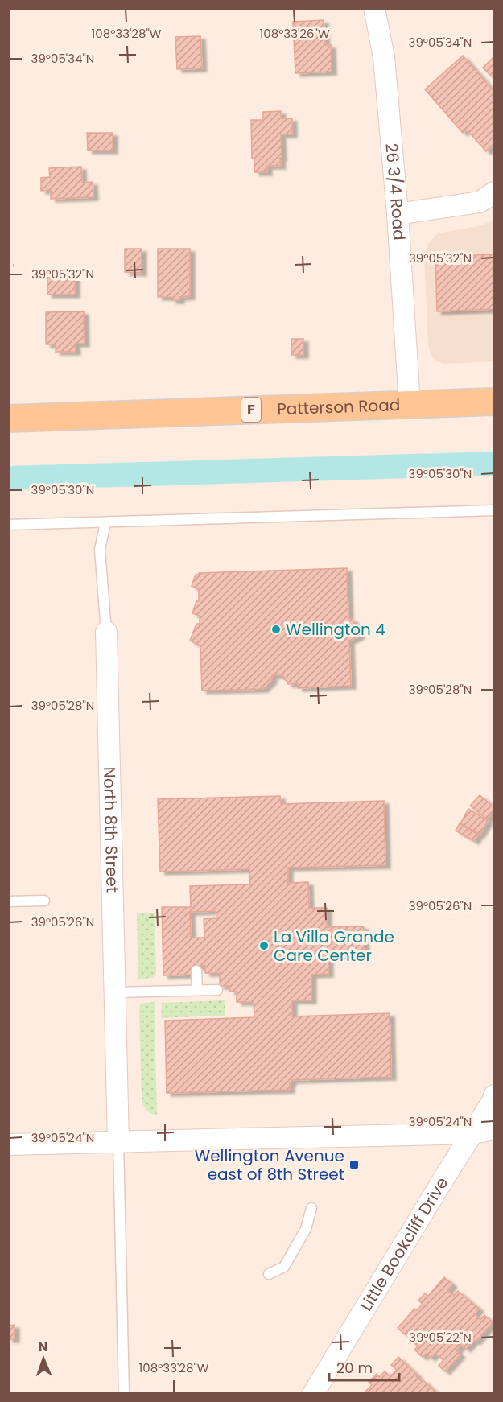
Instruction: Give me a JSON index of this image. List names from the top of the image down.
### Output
{
  "streets": {
    "main road": ["Patterson Road", "F"],
    "street": ["26 3/4 Road", "North 8th Street", "Little Bookcliff Drive"]
  },
  "crossings": [
    ["26 3/4 Road", "Patterson Road"]
  ],
  "places": {
    "other": ["Wellington 4", "La Villa Grande Care Center"],
    "transit": ["Wellington Avenue east of 8th Street"]
  },
  "scale_bar": "20 m",
  "north": "top",
  "coordinates": [
    "108°33'28\"W",
    "108°33'26\"W",
    "39°05'34\"N",
    "39°05'32\"N",
    "39°05'30\"N",
    "39°05'28\"N",
    "39°05'26\"N",
    "39°05'24\"N",
    "39°05'22\"N"
  ]
}
